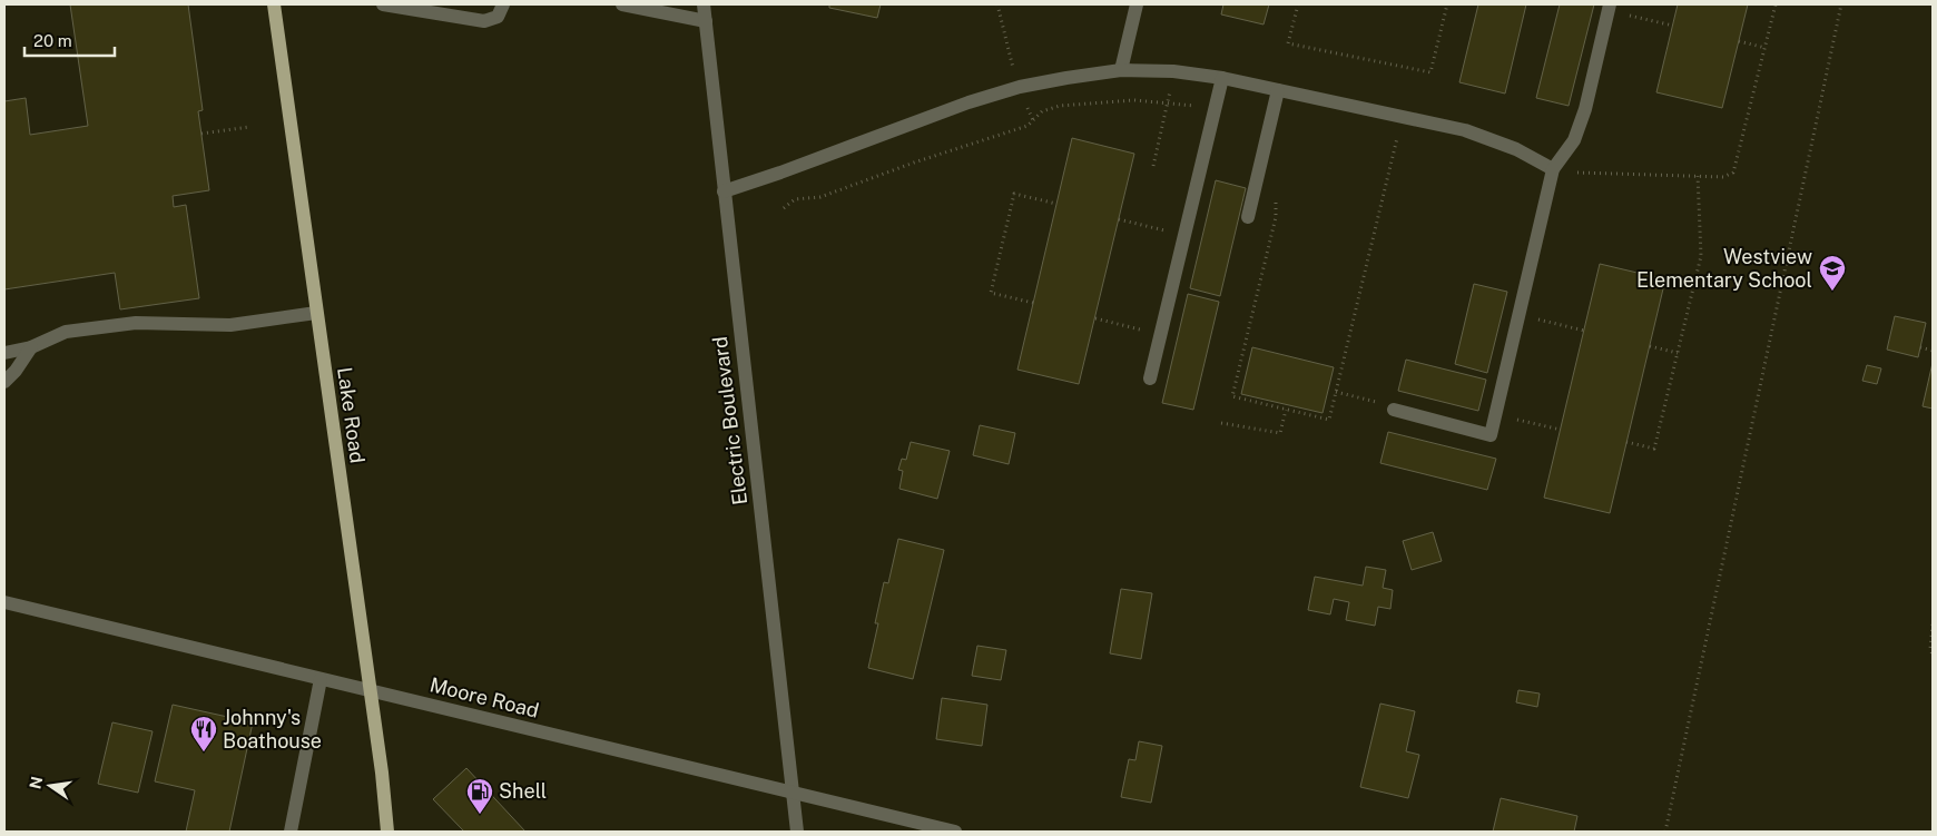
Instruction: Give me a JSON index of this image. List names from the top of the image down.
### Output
{
  "streets": {
    "main road": ["Lake Road"],
    "street": ["Electric Boulevard", "Moore Road"]
  },
  "crossings": [
    ["Lake Road", "Moore Road"],
    ["Electric Boulevard", "Moore Road"]
  ],
  "places": {
    "school or university": ["Westview Elementary School"],
    "restaurant": ["Johnny's Boathouse"],
    "fuel station": ["Shell"]
  },
  "scale_bar": "20 m",
  "north": "left"
}
